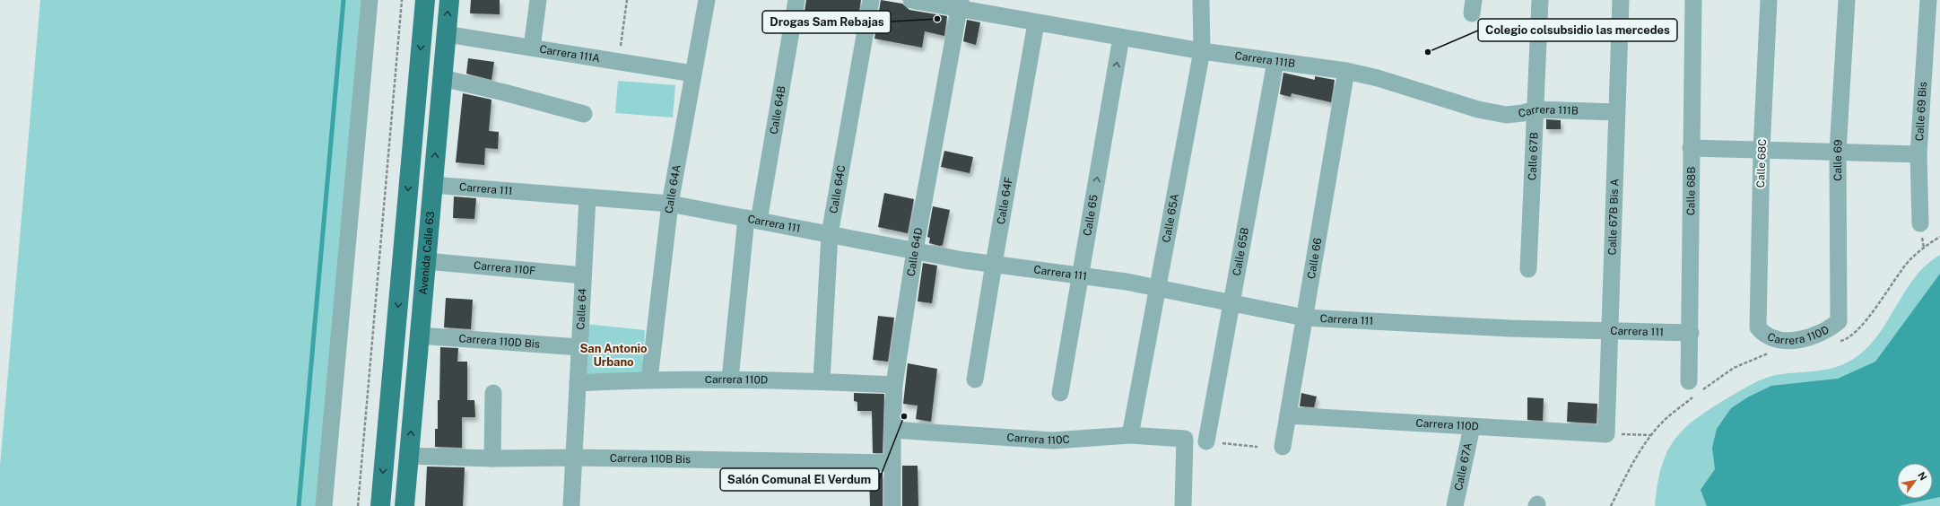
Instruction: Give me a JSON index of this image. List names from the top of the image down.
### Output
{
  "streets": {
    "main road": ["Avenida Calle 63"],
    "street": [
      "Carrera 111A",
      "Carrera 111B",
      "Calle 64B",
      "Calle 69 Bis",
      "Calle 67B",
      "Calle 69",
      "Calle 68C",
      "Calle 64A",
      "Carrera 111",
      "Calle 64C",
      "Calle 68B",
      "Calle 64F",
      "Calle 65",
      "Calle 67B Bis A",
      "Calle 65A",
      "Calle 65B",
      "Calle 64D",
      "Calle 66",
      "Carrera 110F",
      "Calle 64",
      "Carrera 110D",
      "Carrera 110D Bis",
      "Carrera 110C",
      "Carrera 110B Bis",
      "Calle 67A"
    ]
  },
  "crossings": [
    ["Carrera 111A", "Calle 64A"],
    ["Carrera 111A", "Avenida Calle 63"],
    ["Carrera 111B", "Calle 67B"],
    ["Carrera 111B", "Calle 64F"],
    ["Carrera 111B", "Calle 65"],
    ["Carrera 111B", "Calle 67B Bis A"],
    ["Carrera 111B", "Calle 65A"],
    ["Carrera 111B", "Calle 65B"],
    ["Carrera 111B", "Calle 64D"],
    ["Carrera 111B", "Calle 66"],
    ["Calle 64B", "Carrera 111"],
    ["Calle 64B", "Carrera 110D"],
    ["Calle 69", "Carrera 110D"],
    ["Calle 68C", "Carrera 110D"],
    ["Calle 64A", "Carrera 111"],
    ["Calle 64A", "Carrera 110D"],
    ["Carrera 111", "Calle 64C"],
    ["Carrera 111", "Calle 68B"],
    ["Carrera 111", "Calle 64F"],
    ["Carrera 111", "Calle 65"],
    ["Carrera 111", "Calle 67B Bis A"],
    ["Carrera 111", "Calle 65A"],
    ["Carrera 111", "Calle 65B"],
    ["Carrera 111", "Calle 64D"],
    ["Carrera 111", "Avenida Calle 63"],
    ["Carrera 111", "Calle 66"],
    ["Carrera 111", "Calle 64"],
    ["Calle 64C", "Carrera 110D"],
    ["Calle 67B Bis A", "Carrera 110D"],
    ["Calle 65A", "Carrera 110C"],
    ["Calle 64D", "Carrera 110D"],
    ["Calle 64D", "Carrera 110C"],
    ["Calle 64D", "Carrera 110B Bis"],
    ["Avenida Calle 63", "Carrera 110F"],
    ["Avenida Calle 63", "Carrera 110D Bis"],
    ["Avenida Calle 63", "Carrera 110B Bis"],
    ["Calle 66", "Carrera 110D"],
    ["Carrera 110F", "Calle 64"],
    ["Calle 64", "Carrera 110D"],
    ["Calle 64", "Carrera 110D Bis"],
    ["Calle 64", "Carrera 110B Bis"],
    ["Carrera 110D", "Calle 67A"]
  ],
  "one_way": ["Calle 65"],
  "districts": ["San Antonio Urbano"],
  "places": ["Drogas Sam Rebajas", "Colegio colsubsidio las mercedes", "Salón Comunal El Verdum"],
  "north": "top right"
}
